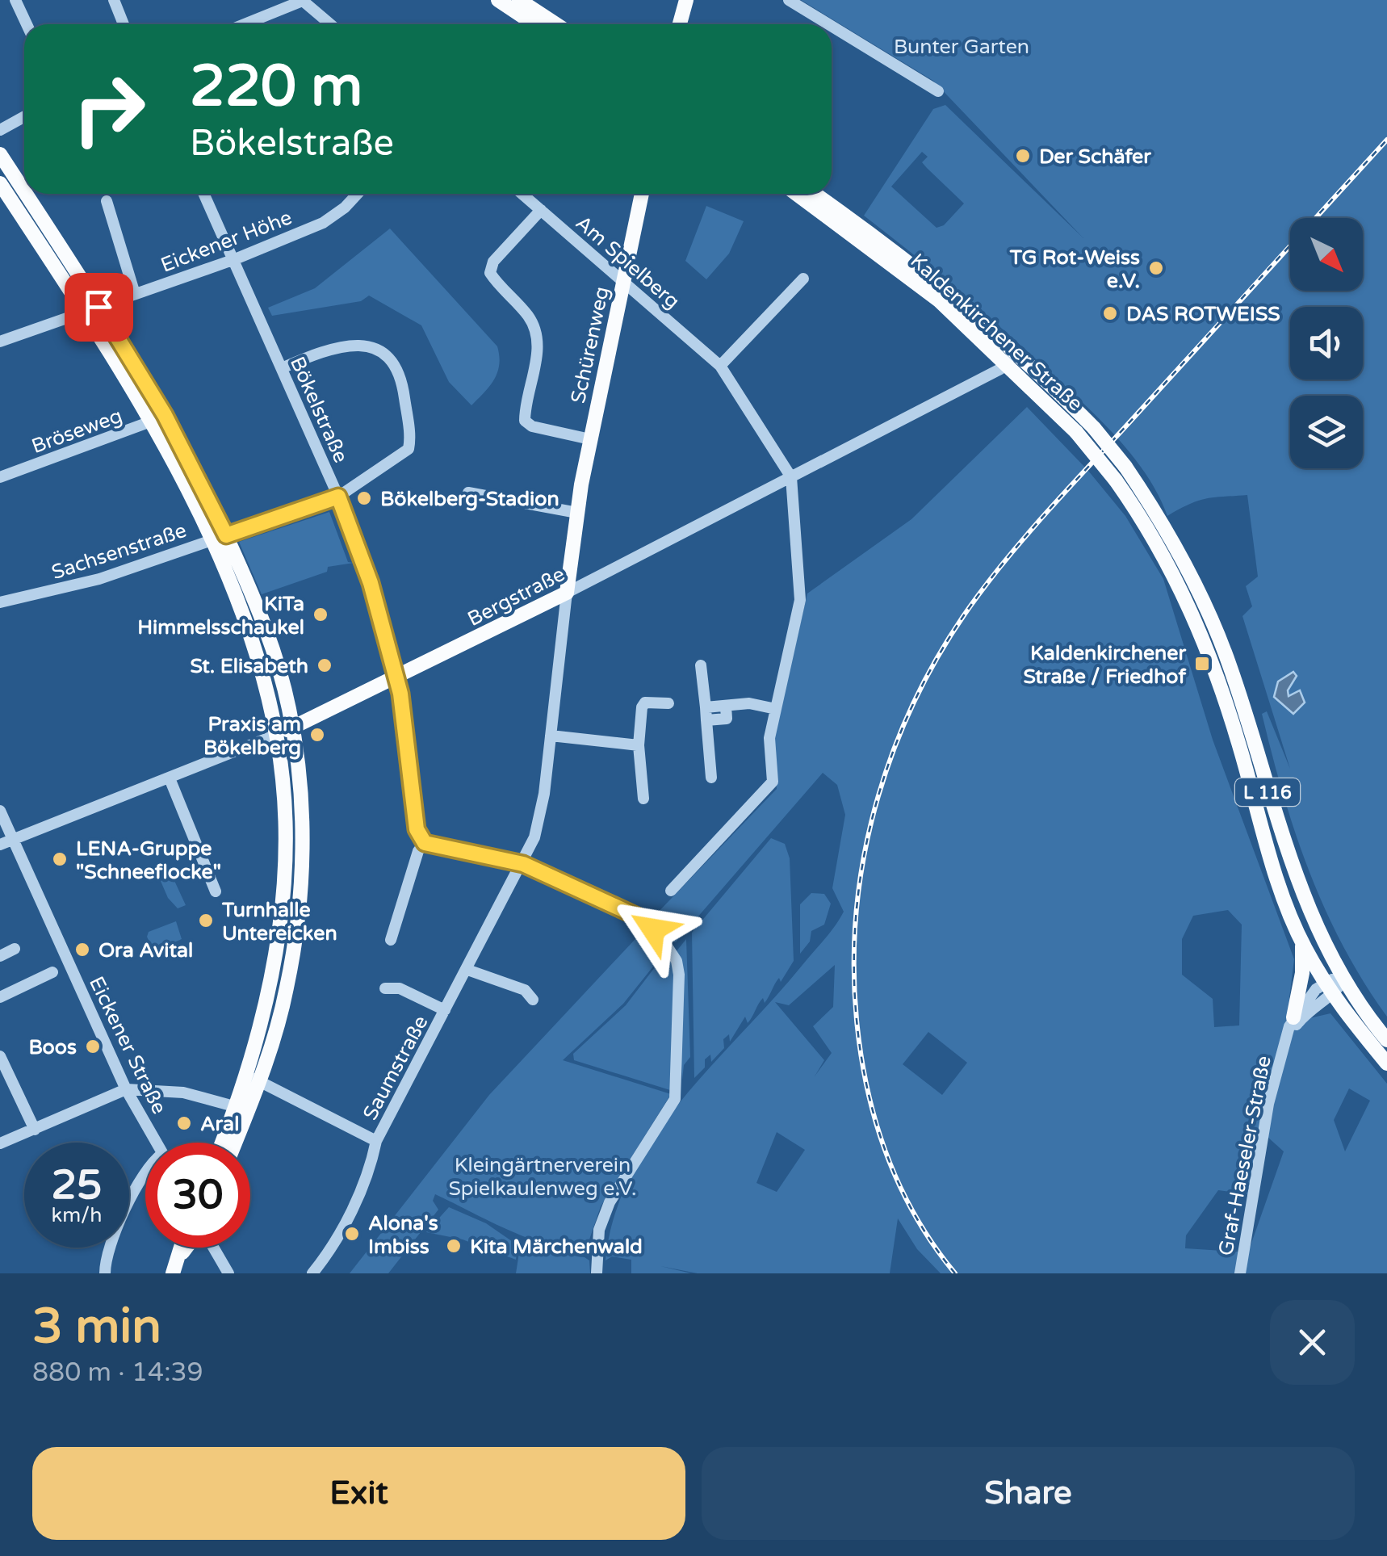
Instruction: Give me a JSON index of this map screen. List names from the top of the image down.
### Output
{
  "streets": {
    "main road": [
      "Kaldenkirchener Straße",
      "Schürenweg",
      "Bergstraße",
      "L 116"
    ],
    "street": [
      "Eickener Höhe",
      "Am Spielberg",
      "Bökelstraße",
      "Bröseweg",
      "Sachsenstraße",
      "Eickener Straße",
      "Saumstraße",
      "Graf-Haeseler-Straße"
    ]
  },
  "crossings": [
    ["Eickener Höhe", "Bökelstraße"],
    ["Am Spielberg", "Schürenweg"],
    ["Am Spielberg", "Bergstraße"],
    ["Kaldenkirchener Straße", "Bergstraße"],
    ["Kaldenkirchener Straße", "Graf-Haeseler-Straße"],
    ["Schürenweg", "Bergstraße"],
    ["Schürenweg", "Saumstraße"],
    ["Bökelstraße", "Sachsenstraße"],
    ["Bökelstraße", "Bergstraße"],
    ["Bergstraße", "Eickener Straße"]
  ],
  "parks": ["Bunter Garten", "Kleingärtnerverein Spielkaulenweg e.V."],
  "places": {
    "other": [
      "Der Schäfer",
      "TG Rot-Weiss e.V.",
      "DAS ROTWEISS",
      "Bökelberg-Stadion",
      "KiTa Himmelsschaukel",
      "St. Elisabeth",
      "Praxis am Bökelberg",
      "LENA-Gruppe \"Schneeflocke\"",
      "Turnhalle Untereicken",
      "Ora Avital",
      "Boos",
      "Aral",
      "Alona's Imbiss",
      "Kita Märchenwald"
    ],
    "transit": ["Kaldenkirchener Straße / Friedhof"]
  },
  "north": "bottom right",
  "page": {
    "turn": ["220 m", "Bökelstraße"],
    "speed": "25 km/h",
    "limit": "30",
    "heading": ["3 min", "880 m · 14:39"],
    "buttons": ["Exit", "Share"]
  }
}
